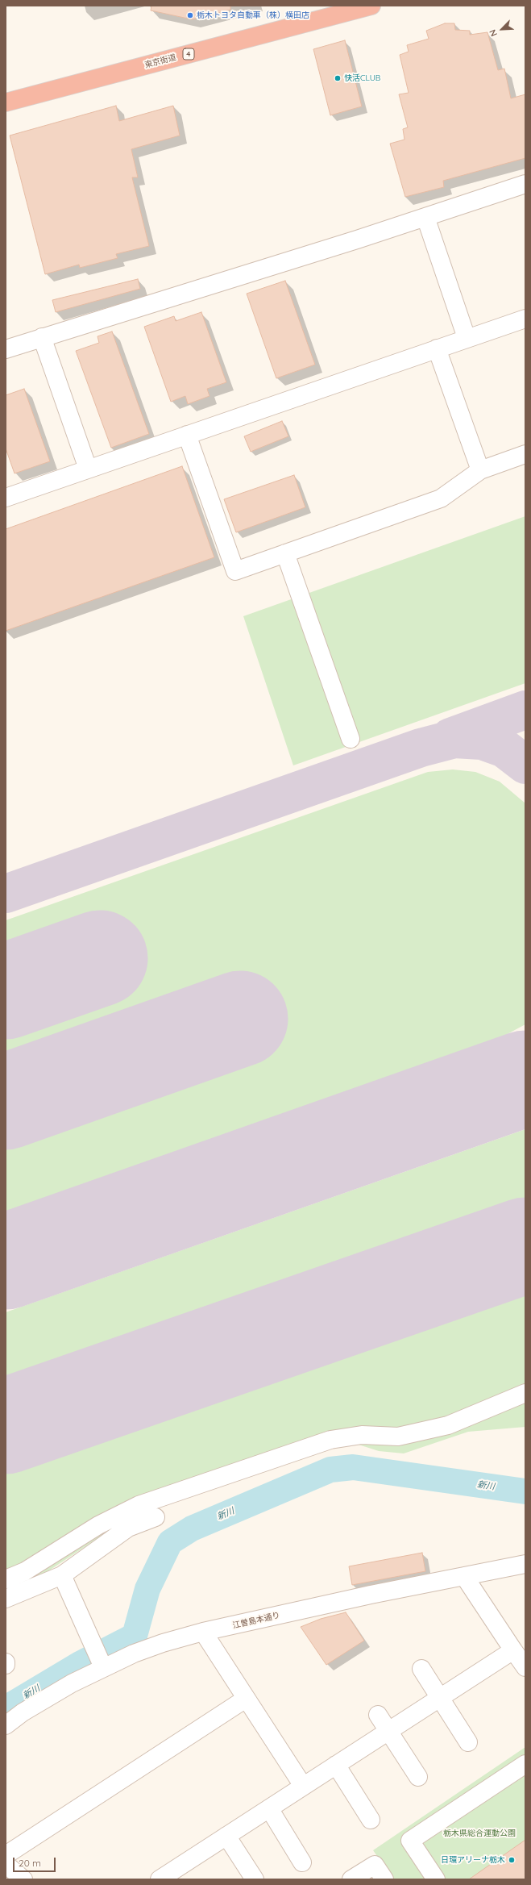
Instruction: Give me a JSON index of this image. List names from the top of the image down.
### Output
{
  "streets": {
    "highway": ["4", "東京街道"],
    "street": ["江曽島本通り"]
  },
  "water": ["新川"],
  "parks": ["栃木県総合運動公園"],
  "places": ["栃木トヨタ自動車（株）横田店", "快活CLUB", "日環アリーナ栃木"],
  "scale_bar": "20 m",
  "north": "bottom left"
}
